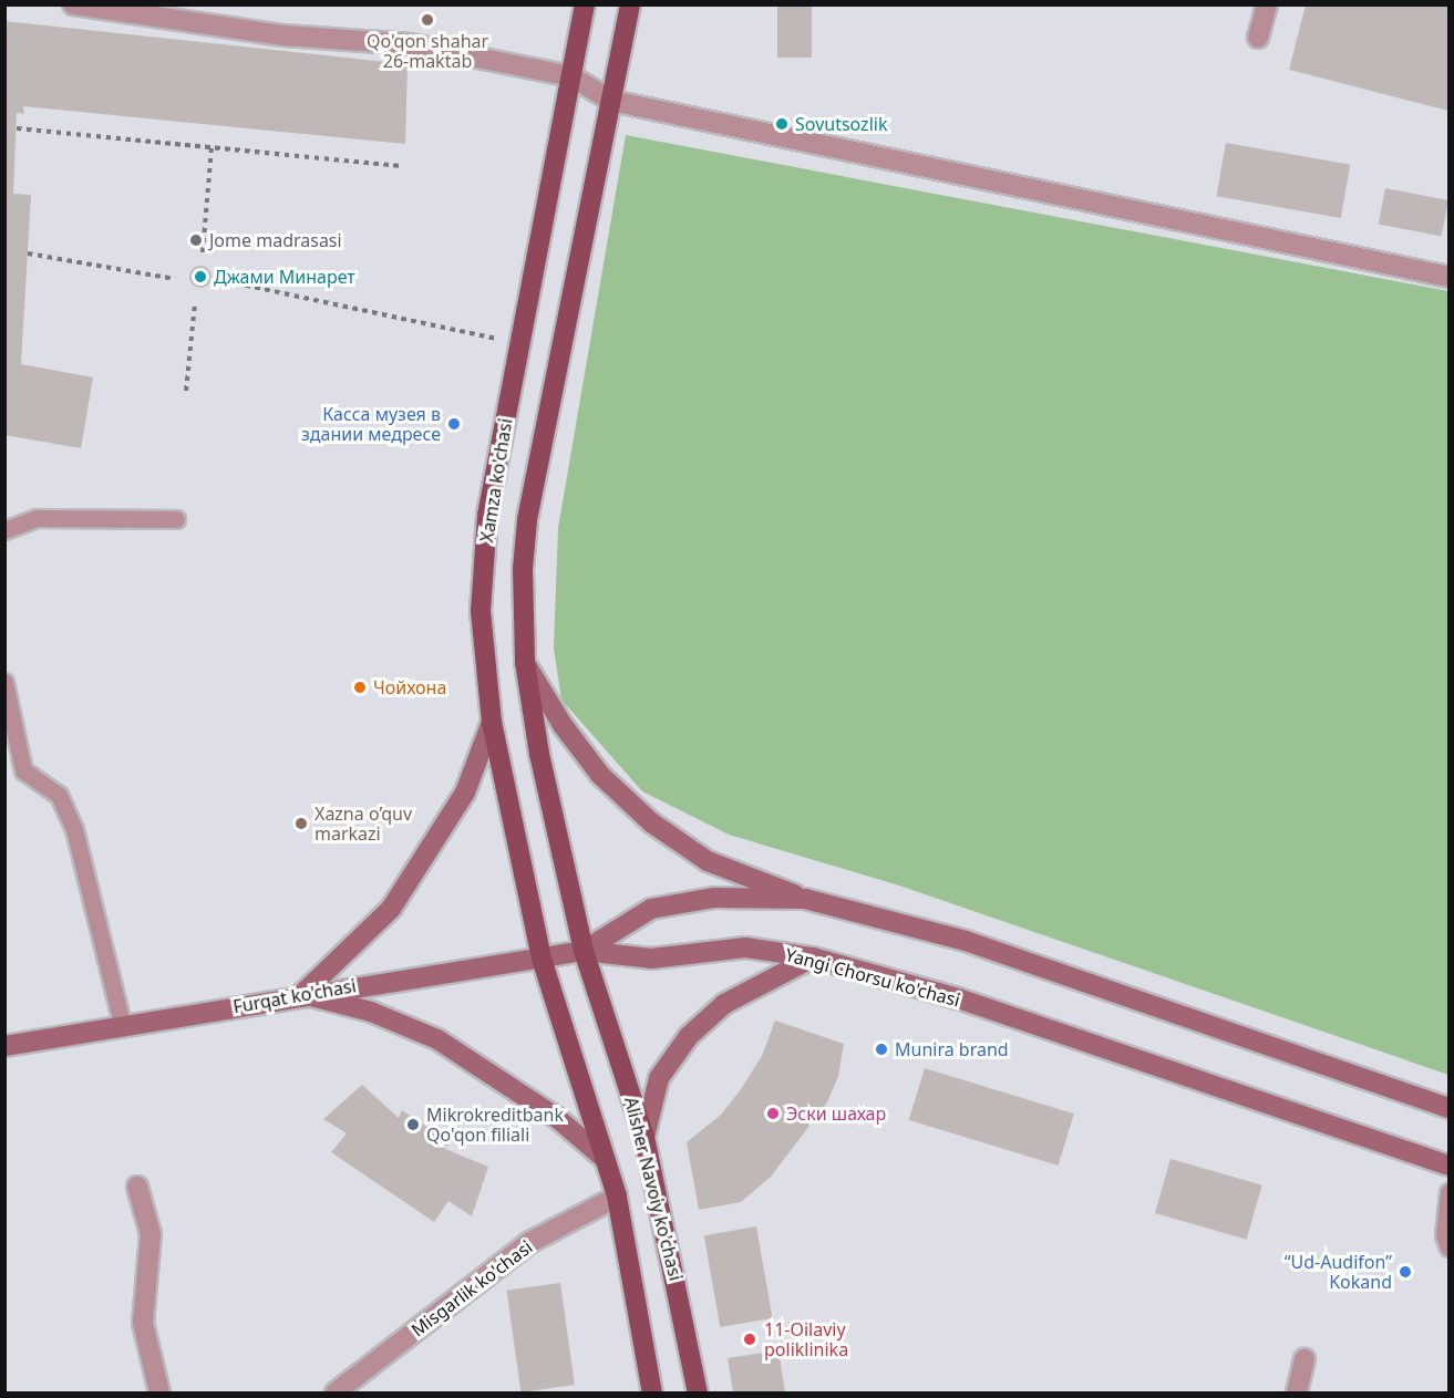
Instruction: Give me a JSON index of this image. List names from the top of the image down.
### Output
{
  "streets": {
    "main road": [
      "Xamza ko'chasi",
      "Yangi Chorsu ko'chasi",
      "Furqat ko'chasi",
      "Alisher Navoiy ko'chasi"
    ],
    "street": ["Misgarlik ko'chasi"]
  },
  "crossings": [
    ["Xamza ko'chasi", "Yangi Chorsu ko'chasi"],
    ["Xamza ko'chasi", "Furqat ko'chasi"],
    ["Xamza ko'chasi", "Alisher Navoiy ko'chasi"],
    ["Yangi Chorsu ko'chasi", "Furqat ko'chasi"],
    ["Yangi Chorsu ko'chasi", "Alisher Navoiy ko'chasi"],
    ["Furqat ko'chasi", "Alisher Navoiy ko'chasi"],
    ["Alisher Navoiy ko'chasi", "Misgarlik ko'chasi"]
  ],
  "places": [
    "Qo'qon shahar 26-maktab",
    "Sovutsozlik",
    "Jome madrasasi",
    "Джами Минарет",
    "Касса музея в здании медресе",
    "Чойхона",
    "Xazna o’quv markazi",
    "Munira brand",
    "Эски шахар",
    "Mikrokreditbank Qo'qon filiali",
    "“Ud-Audifon” Kokand",
    "11-Oilaviy poliklinika"
  ]
}
